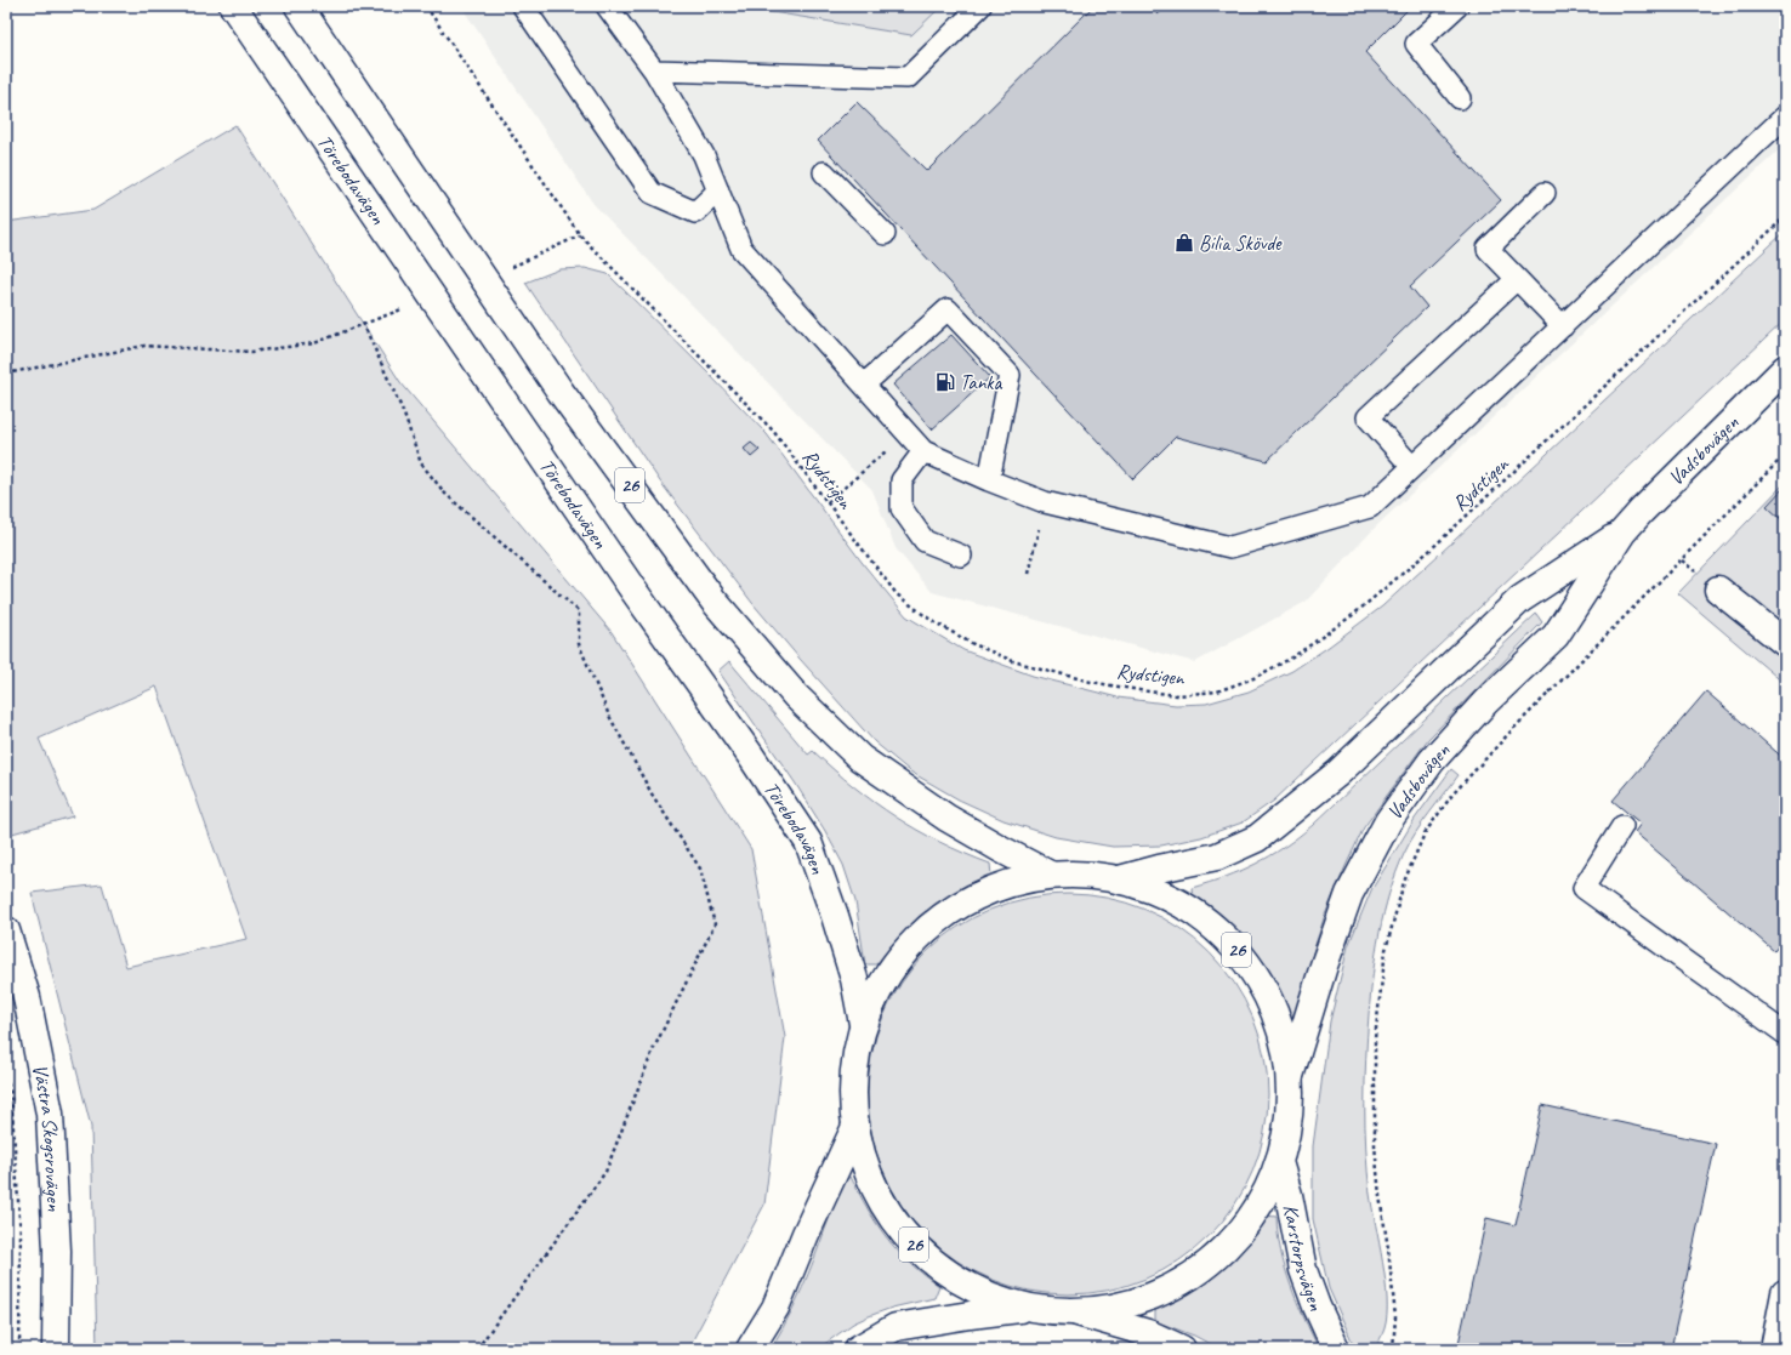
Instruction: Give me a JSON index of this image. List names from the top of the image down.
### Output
{
  "streets": {
    "main road": [
      "Törebodavägen",
      "Vadsbovägen",
      "26",
      "Västra Skogsrovägen",
      "Karstorpsvägen"
    ],
    "path": ["Rydstigen"]
  },
  "crossings": [
    ["Törebodavägen", "26"],
    ["Vadsbovägen", "26"],
    ["26", "Karstorpsvägen"]
  ],
  "places": {
    "shop": ["Bilia Skövde"],
    "fuel station": ["Tanka"]
  }
}
